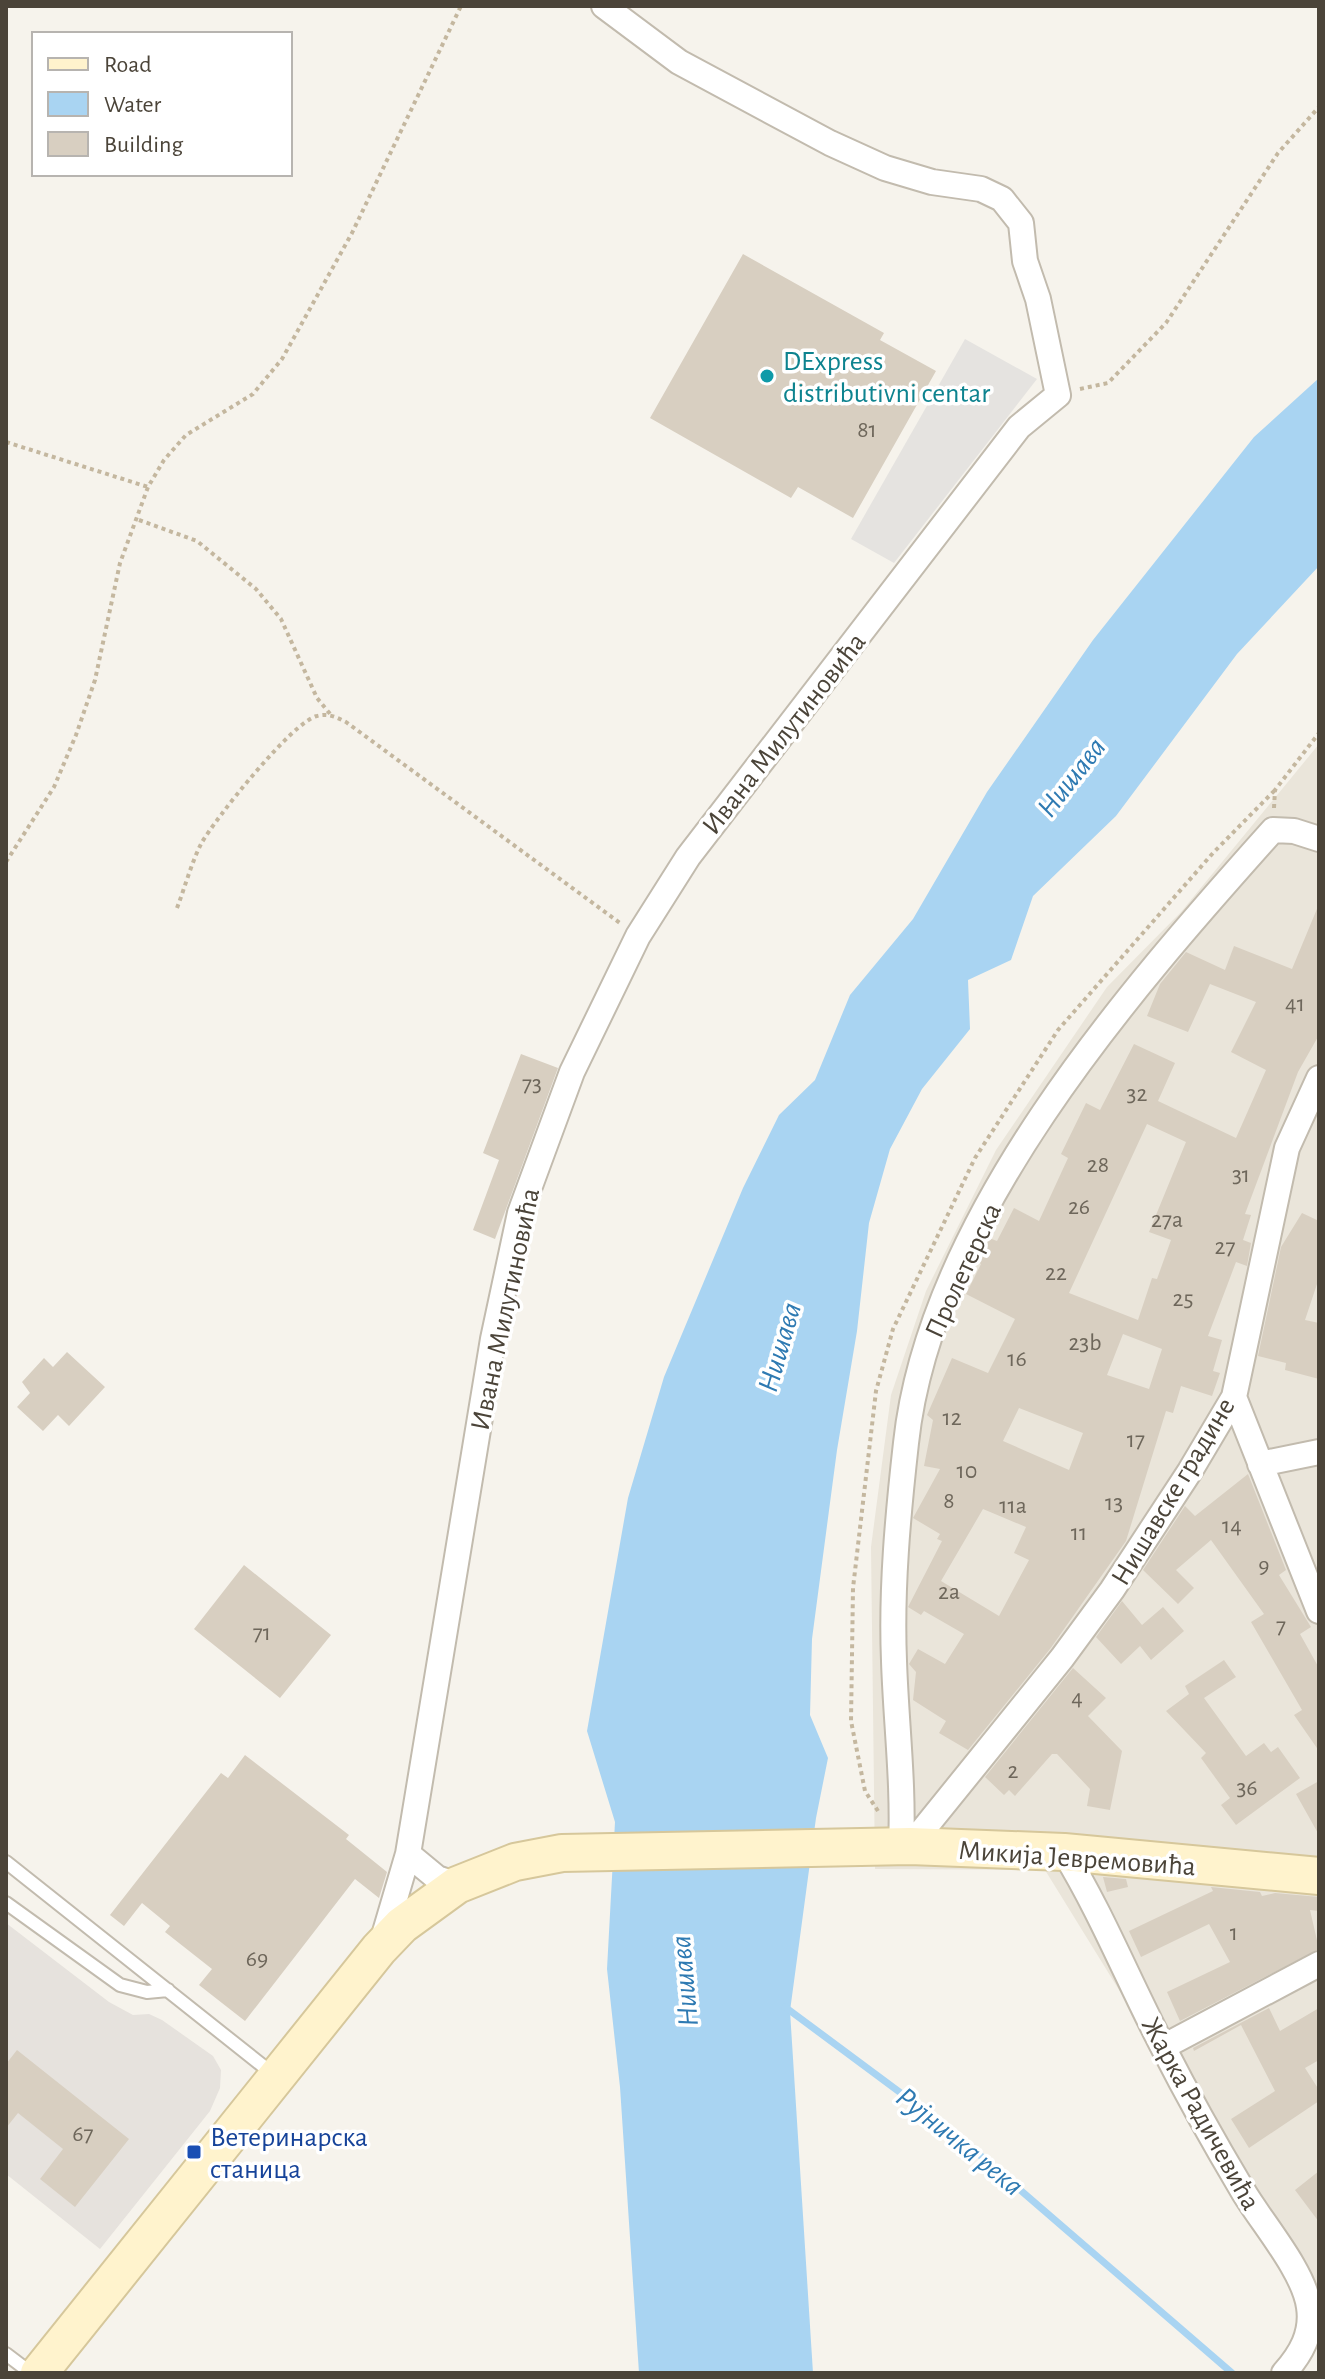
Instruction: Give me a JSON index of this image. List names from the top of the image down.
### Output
{
  "streets": {
    "street": [
      "Ивана Милутиновића",
      "Пролетерска",
      "Нишавске градине",
      "Микија Јевремовића",
      "Жарка Радичевића"
    ]
  },
  "crossings": [
    ["Ивана Милутиновића", "Микија Јевремовића"],
    ["Пролетерска", "Нишавске градине"],
    ["Пролетерска", "Микија Јевремовића"],
    ["Нишавске градине", "Микија Јевремовића"],
    ["Микија Јевремовића", "Жарка Радичевића"]
  ],
  "water": ["Нишава", "Рујничка река"],
  "places": {
    "other": ["DExpress distributivni centar"],
    "transit": ["Ветеринарска станица"]
  },
  "house_numbers": [
    "81",
    "41",
    "73",
    "32",
    "28",
    "31",
    "26",
    "27a",
    "27",
    "22",
    "25",
    "23b",
    "16",
    "12",
    "17",
    "10",
    "8",
    "13",
    "11a",
    "14",
    "11",
    "9",
    "2a",
    "7",
    "71",
    "4",
    "2",
    "36",
    "1",
    "69",
    "67"
  ],
  "legend": ["Road", "Water", "Building"]
}
